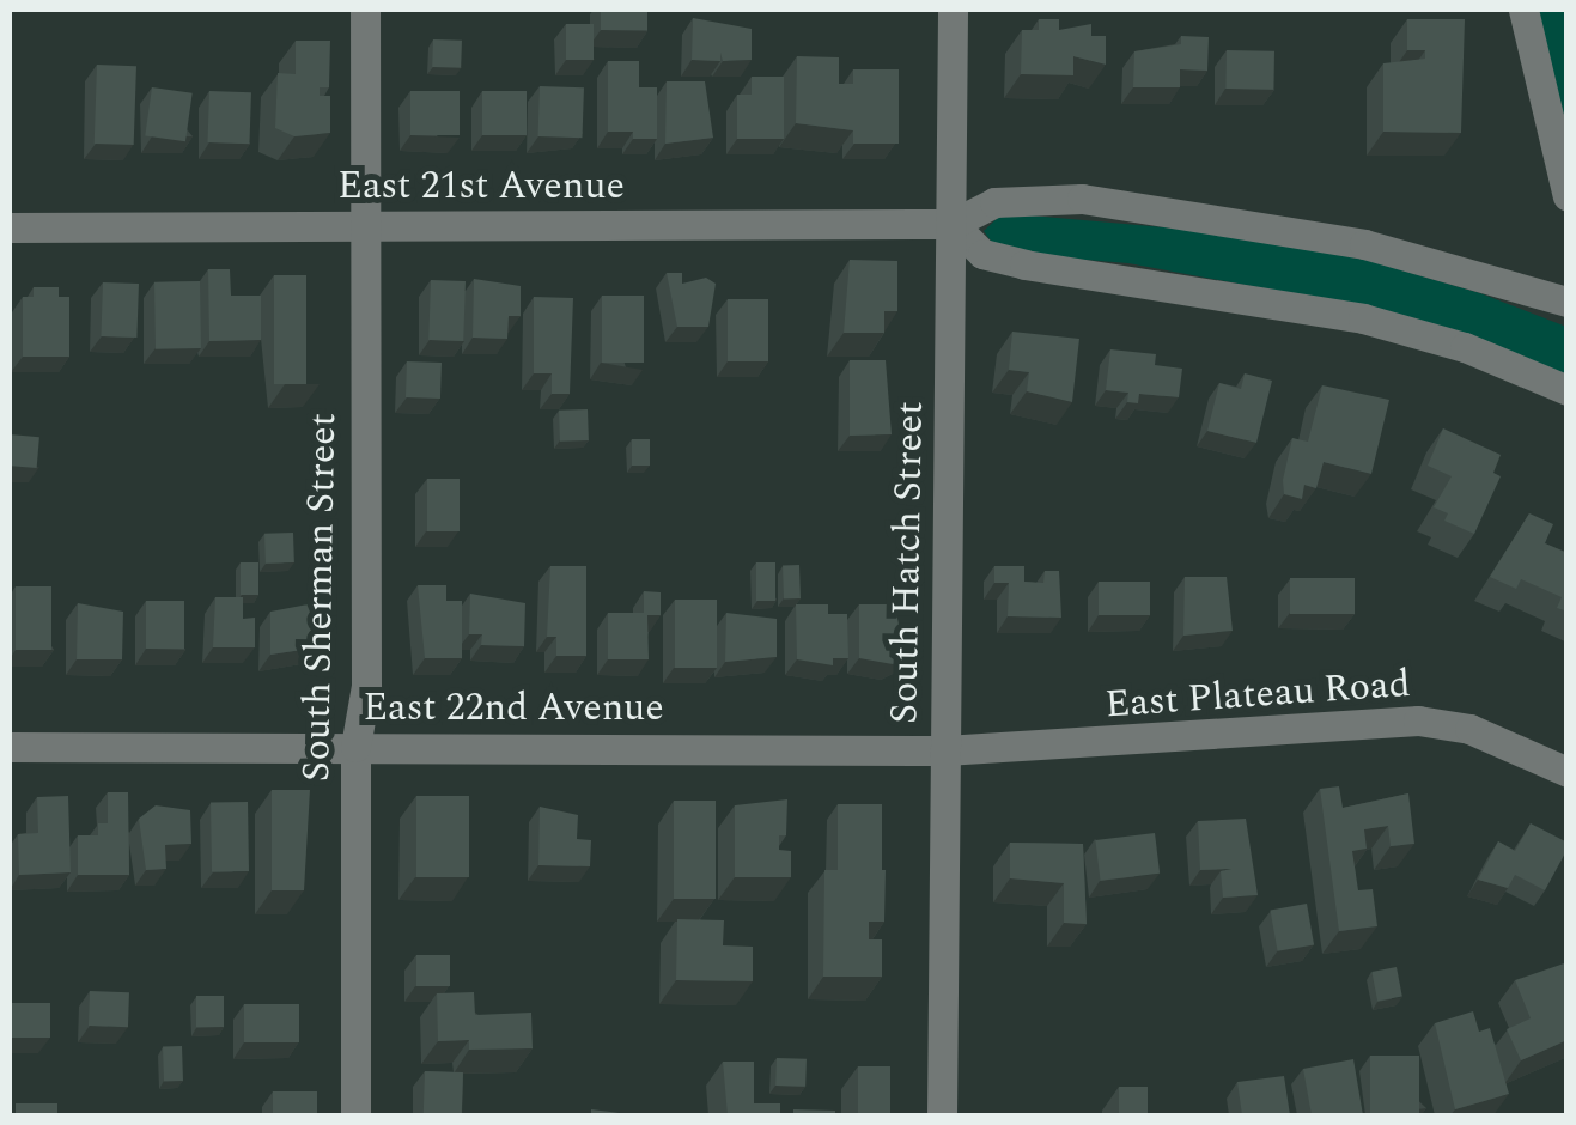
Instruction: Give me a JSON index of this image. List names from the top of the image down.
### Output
{
  "streets": {
    "street": [
      "East 21st Avenue",
      "South Hatch Street",
      "South Sherman Street",
      "East Plateau Road",
      "East 22nd Avenue"
    ]
  },
  "crossings": [
    ["East 21st Avenue", "South Hatch Street"],
    ["East 21st Avenue", "South Sherman Street"],
    ["South Hatch Street", "East Plateau Road"],
    ["South Hatch Street", "East 22nd Avenue"],
    ["South Sherman Street", "East 22nd Avenue"],
    ["East Plateau Road", "East 22nd Avenue"]
  ]
}
